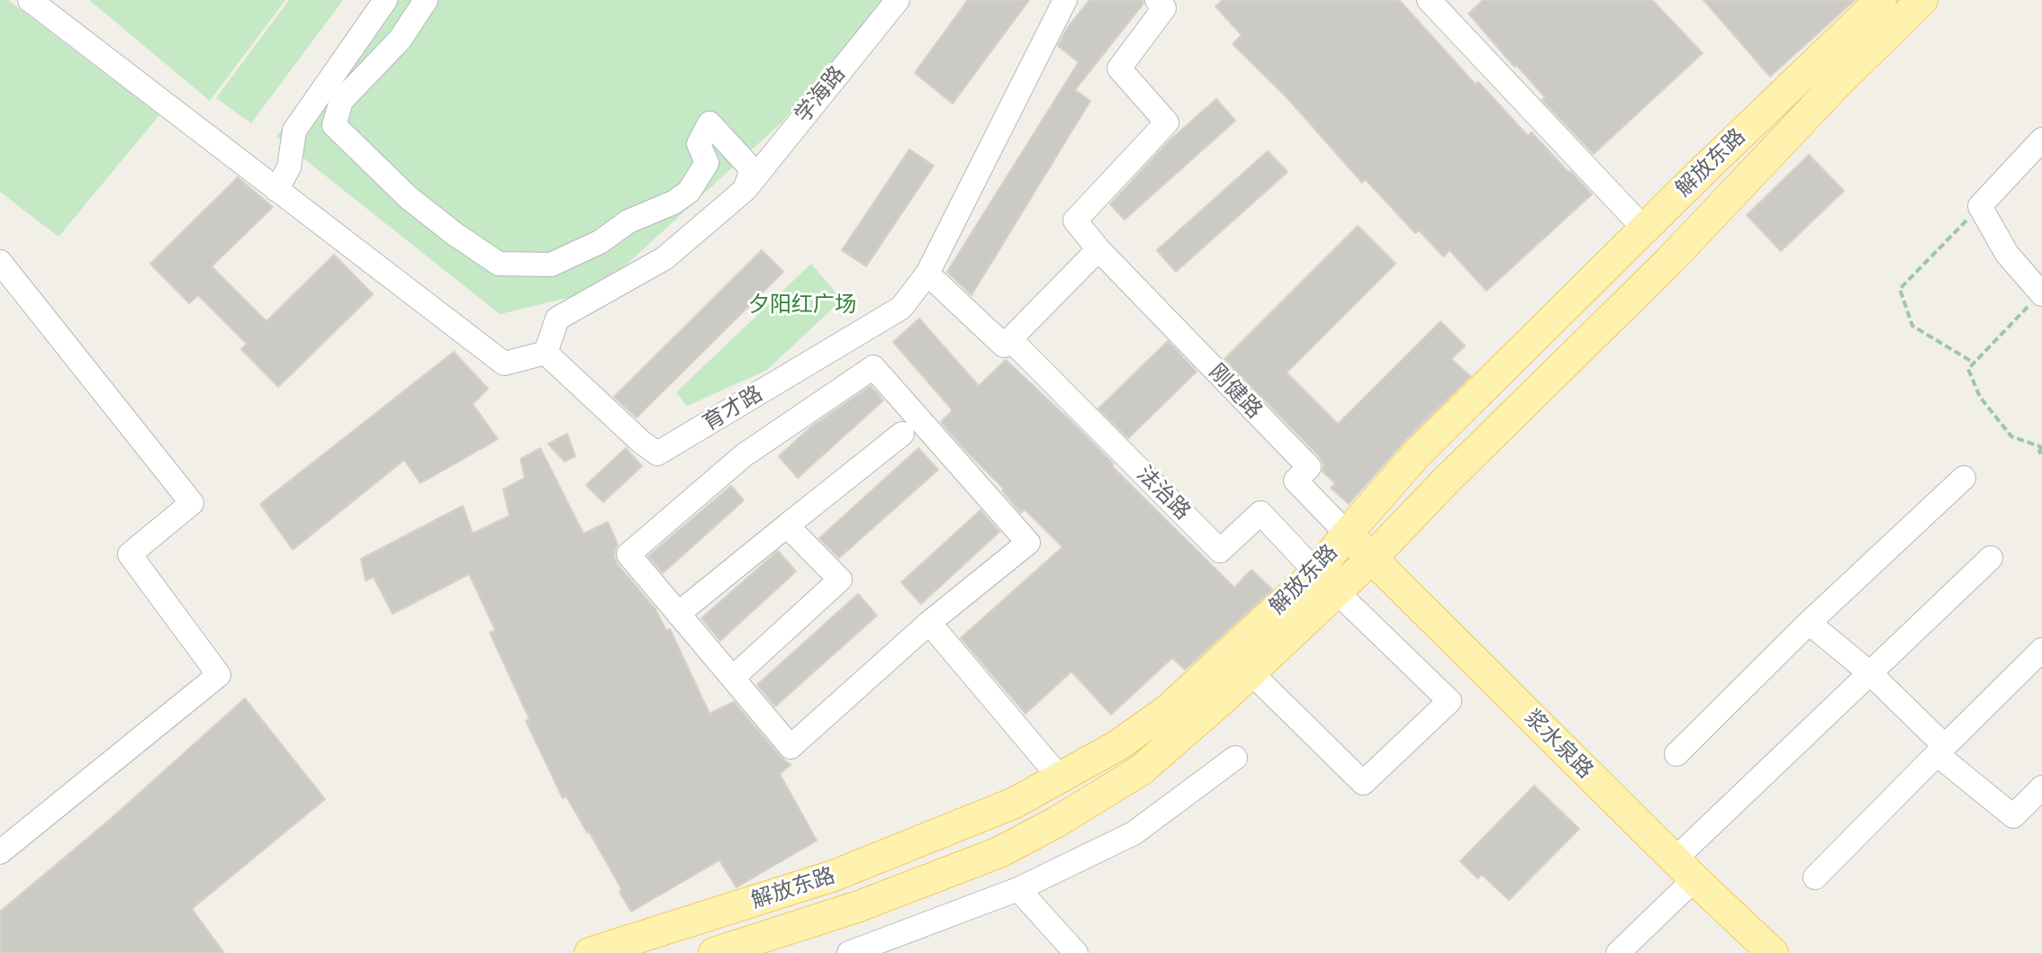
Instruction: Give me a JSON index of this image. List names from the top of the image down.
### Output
{
  "streets": {
    "main road": ["解放东路", "浆水泉路"],
    "street": [
      "学海路",
      "刚健路",
      "育才路",
      "法治路"
    ]
  },
  "crossings": [
    ["学海路", "育才路"],
    ["解放东路", "刚健路"],
    ["解放东路", "法治路"],
    ["解放东路", "浆水泉路"],
    ["刚健路", "浆水泉路"]
  ],
  "parks": ["夕阳红广场"]
}
